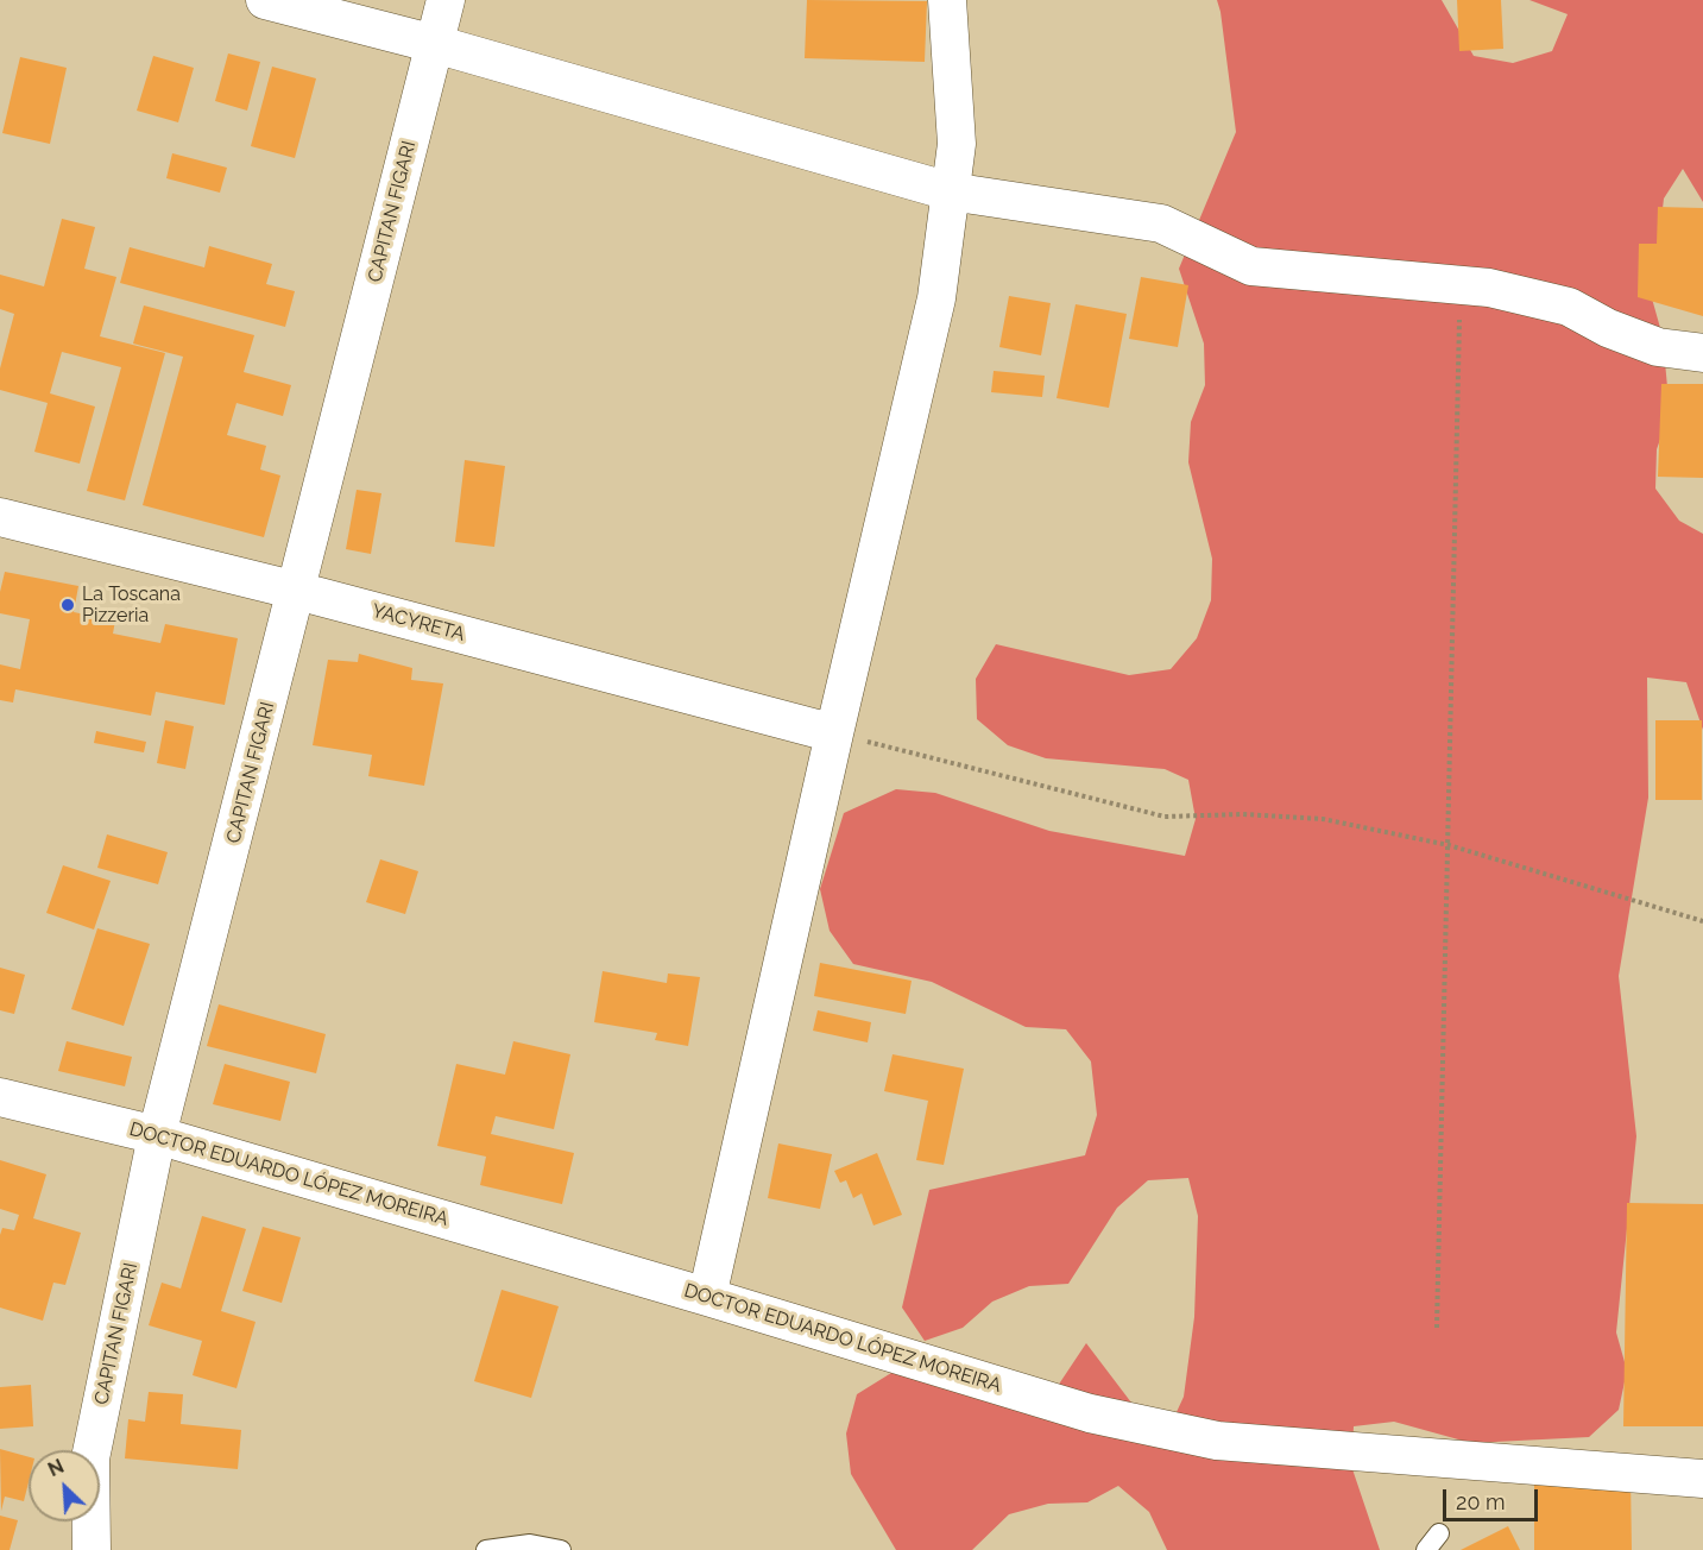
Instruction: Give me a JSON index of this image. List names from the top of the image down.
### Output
{
  "streets": {
    "street": ["CAPITAN FIGARI", "YACYRETA", "DOCTOR EDUARDO LÓPEZ MOREIRA"]
  },
  "crossings": [
    ["CAPITAN FIGARI", "YACYRETA"],
    ["CAPITAN FIGARI", "DOCTOR EDUARDO LÓPEZ MOREIRA"]
  ],
  "places": ["La Toscana Pizzeria"],
  "scale_bar": "20 m",
  "north": "top left"
}
